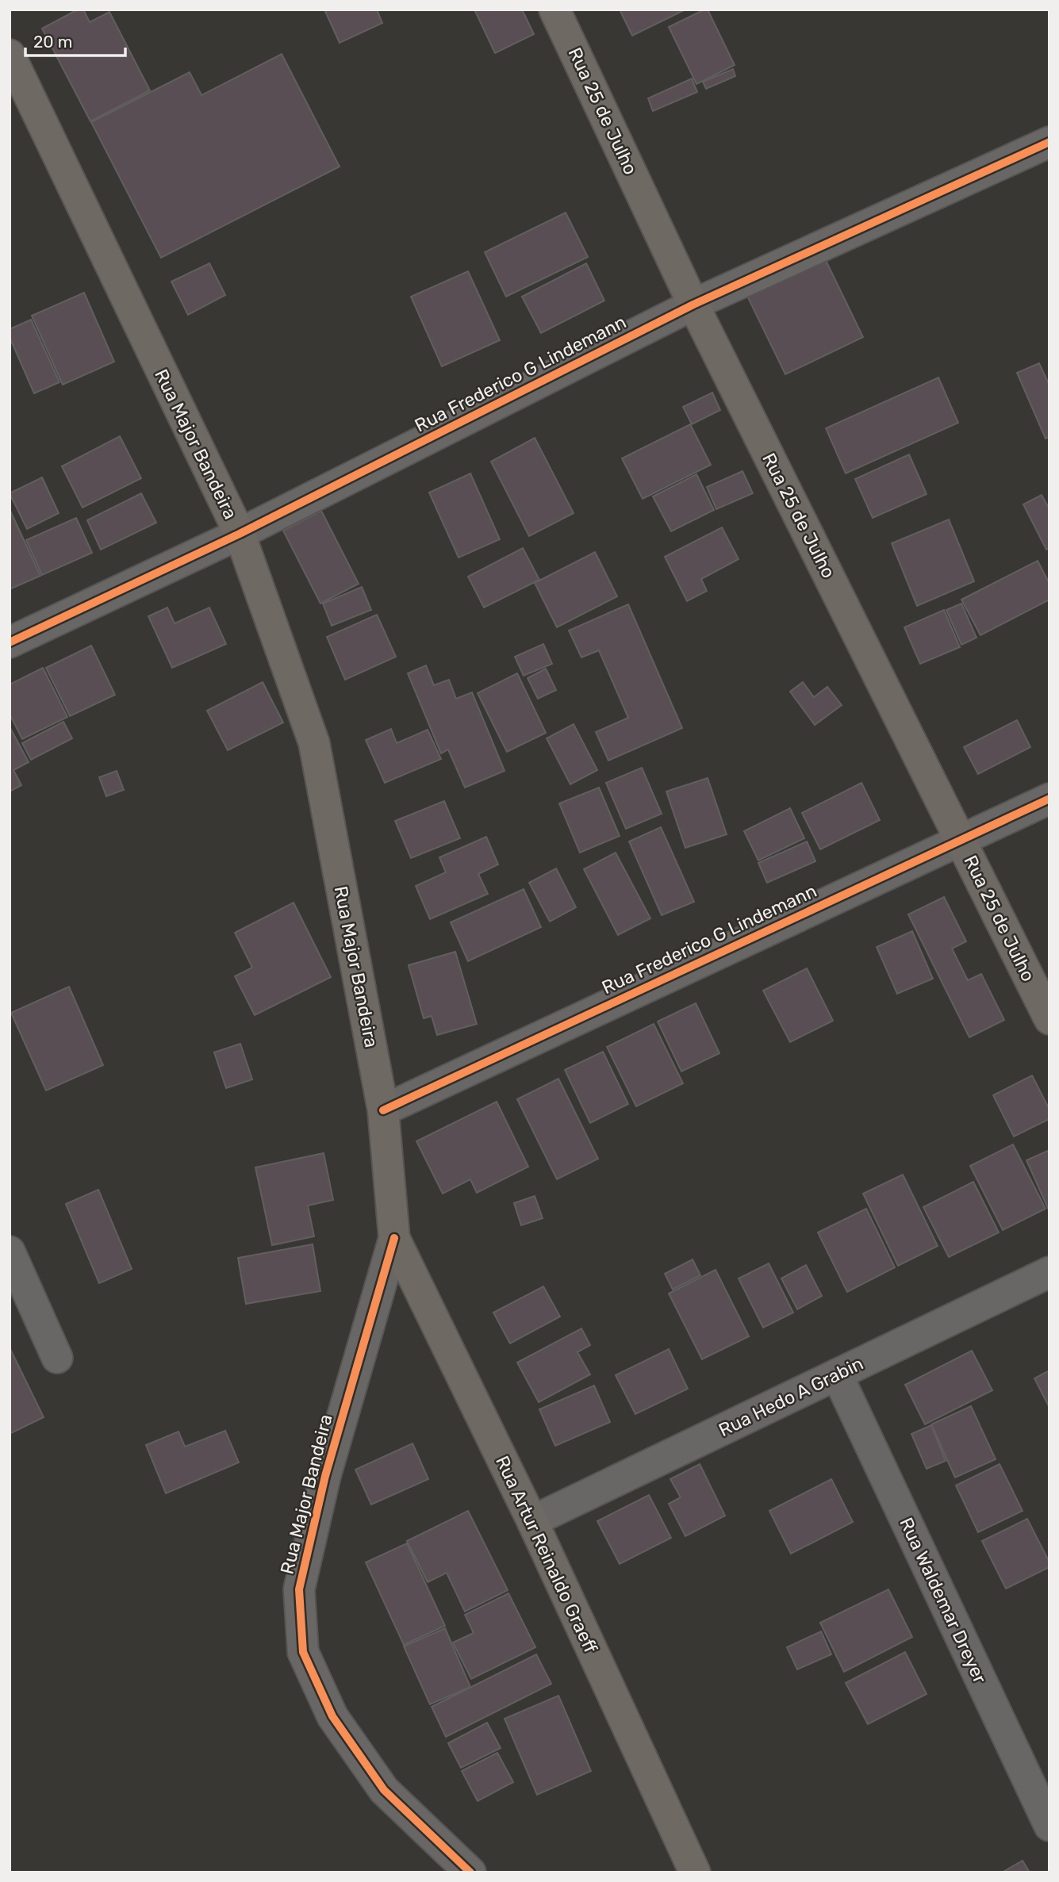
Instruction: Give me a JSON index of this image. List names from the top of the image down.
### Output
{
  "streets": {
    "main road": ["Rua 25 de Julho", "Rua Major Bandeira", "Rua Artur Reinaldo Graeff"],
    "street": ["Rua Frederico G Lindemann", "Rua Hedo A Grabin", "Rua Waldemar Dreyer"]
  },
  "crossings": [
    ["Rua 25 de Julho", "Rua Frederico G Lindemann"],
    ["Rua Frederico G Lindemann", "Rua Major Bandeira"],
    ["Rua Major Bandeira", "Rua Artur Reinaldo Graeff"],
    ["Rua Hedo A Grabin", "Rua Artur Reinaldo Graeff"],
    ["Rua Hedo A Grabin", "Rua Waldemar Dreyer"]
  ],
  "scale_bar": "20 m"
}
